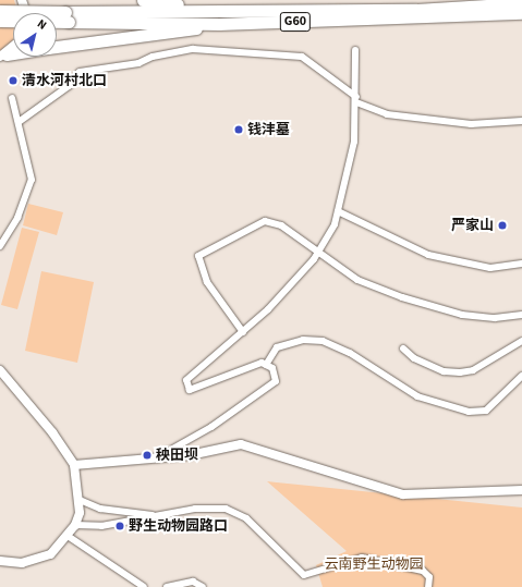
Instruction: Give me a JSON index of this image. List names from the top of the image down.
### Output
{
  "streets": {
    "highway": ["G60"]
  },
  "parks": ["云南野生动物园"],
  "places": [
    "清水河村北口",
    "钱沣墓",
    "严家山",
    "秧田坝",
    "野生动物园路口"
  ],
  "north": "top right"
}
